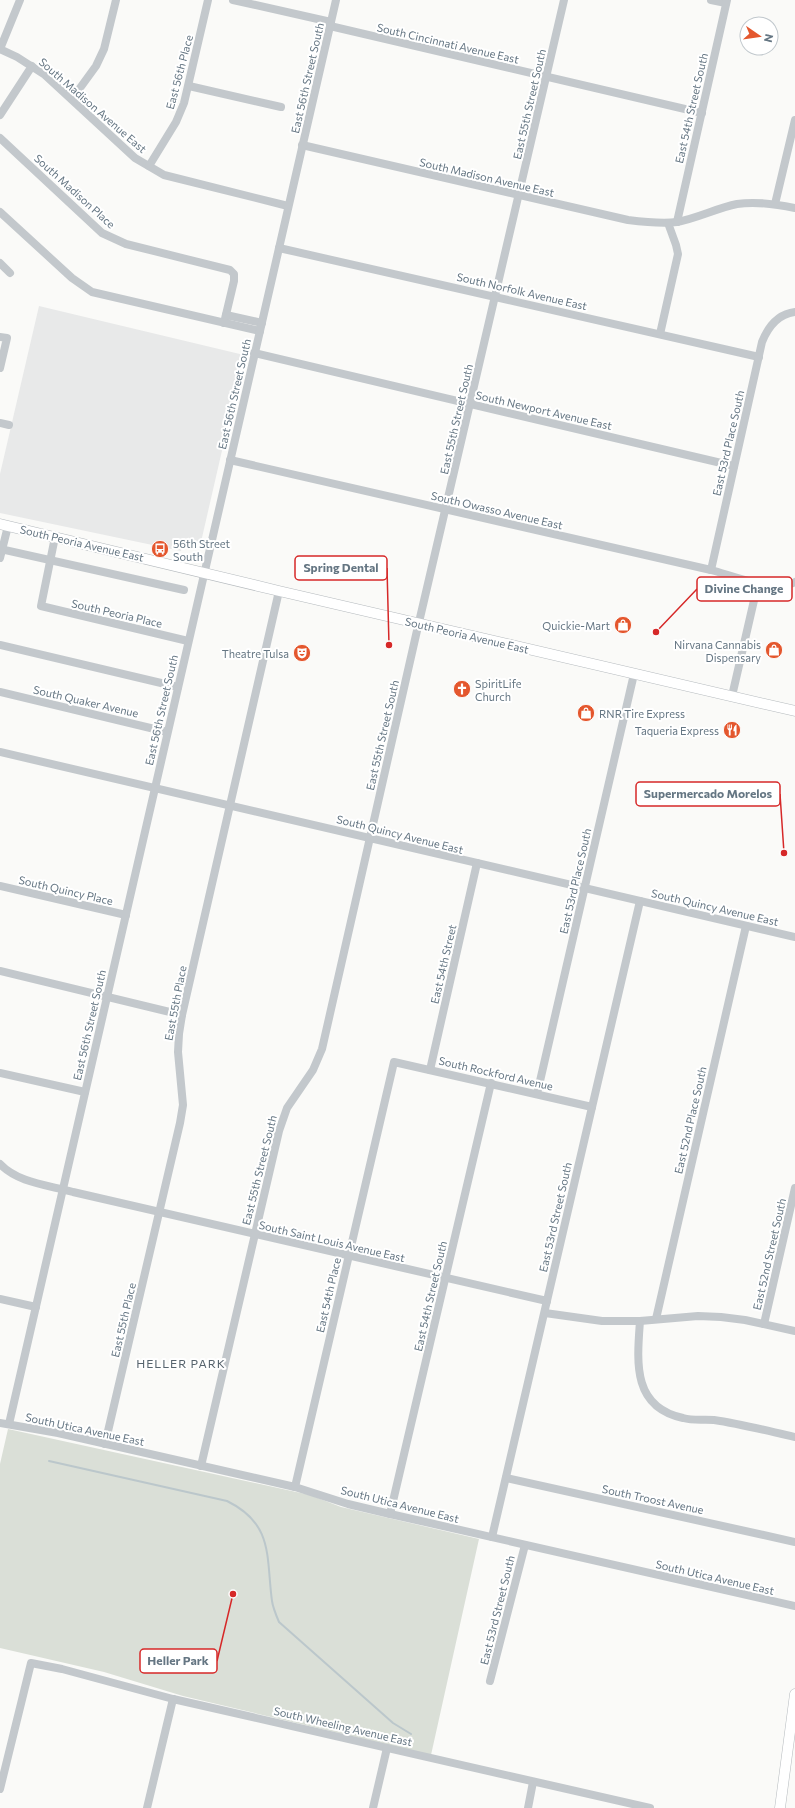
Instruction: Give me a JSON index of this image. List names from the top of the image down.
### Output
{
  "streets": {
    "main road": ["South Peoria Avenue East"],
    "street": [
      "South Cincinnati Avenue East",
      "East 56th Place",
      "East 56th Street South",
      "East 55th Street South",
      "South Madison Avenue East",
      "East 54th Street South",
      "South Madison Place",
      "South Norfolk Avenue East",
      "South Newport Avenue East",
      "East 53rd Place South",
      "South Owasso Avenue East",
      "South Peoria Place",
      "South Quaker Avenue",
      "South Quincy Avenue East",
      "South Quincy Place",
      "East 54th Street",
      "East 55th Place",
      "South Rockford Avenue",
      "East 52nd Place South",
      "East 53rd Street South",
      "South Saint Louis Avenue East",
      "East 52nd Street South",
      "East 54th Place",
      "South Utica Avenue East",
      "South Troost Avenue",
      "South Wheeling Avenue East"
    ]
  },
  "crossings": [
    ["South Cincinnati Avenue East", "East 56th Street South"],
    ["South Cincinnati Avenue East", "East 55th Street South"],
    ["South Cincinnati Avenue East", "East 54th Street South"],
    ["East 56th Place", "South Madison Avenue East"],
    ["East 56th Street South", "South Madison Avenue East"],
    ["East 56th Street South", "South Norfolk Avenue East"],
    ["East 56th Street South", "South Newport Avenue East"],
    ["East 56th Street South", "South Owasso Avenue East"],
    ["East 56th Street South", "South Peoria Avenue East"],
    ["East 56th Street South", "South Peoria Place"],
    ["East 56th Street South", "South Quaker Avenue"],
    ["East 56th Street South", "South Quincy Avenue East"],
    ["East 56th Street South", "South Quincy Place"],
    ["East 56th Street South", "South Saint Louis Avenue East"],
    ["East 56th Street South", "South Utica Avenue East"],
    ["East 55th Street South", "South Madison Avenue East"],
    ["East 55th Street South", "South Norfolk Avenue East"],
    ["East 55th Street South", "South Newport Avenue East"],
    ["East 55th Street South", "South Owasso Avenue East"],
    ["East 55th Street South", "South Peoria Avenue East"],
    ["East 55th Street South", "South Quincy Avenue East"],
    ["East 55th Street South", "South Saint Louis Avenue East"],
    ["East 55th Street South", "South Utica Avenue East"],
    ["South Madison Avenue East", "East 54th Street South"],
    ["East 54th Street South", "South Rockford Avenue"],
    ["East 54th Street South", "South Saint Louis Avenue East"],
    ["East 54th Street South", "South Utica Avenue East"],
    ["South Norfolk Avenue East", "East 53rd Place South"],
    ["South Newport Avenue East", "East 53rd Place South"],
    ["East 53rd Place South", "South Owasso Avenue East"],
    ["East 53rd Place South", "South Peoria Avenue East"],
    ["East 53rd Place South", "South Quincy Avenue East"],
    ["East 53rd Place South", "South Rockford Avenue"],
    ["South Peoria Avenue East", "South Peoria Place"],
    ["South Peoria Avenue East", "East 55th Place"],
    ["South Quincy Avenue East", "East 54th Street"],
    ["South Quincy Avenue East", "East 55th Place"],
    ["South Quincy Avenue East", "East 52nd Place South"],
    ["South Quincy Avenue East", "East 53rd Street South"],
    ["East 54th Street", "South Rockford Avenue"],
    ["East 55th Place", "South Saint Louis Avenue East"],
    ["East 55th Place", "South Utica Avenue East"],
    ["South Rockford Avenue", "East 53rd Street South"],
    ["South Rockford Avenue", "East 54th Place"],
    ["East 53rd Street South", "South Saint Louis Avenue East"],
    ["East 53rd Street South", "South Utica Avenue East"],
    ["East 53rd Street South", "South Troost Avenue"],
    ["South Saint Louis Avenue East", "East 54th Place"],
    ["East 54th Place", "South Utica Avenue East"]
  ],
  "districts": ["HELLER PARK"],
  "places": {
    "bus stop": ["56th Street South"],
    "shop": ["Quickie-Mart", "Nirvana Cannabis Dispensary", "RNR Tire Express"],
    "other": [
      "Divine Change",
      "Spring Dental",
      "Supermercado Morelos",
      "Heller Park"
    ],
    "theatre": ["Theatre Tulsa"],
    "church": ["SpiritLife Church"],
    "restaurant": ["Taqueria Express"]
  },
  "north": "right"
}
